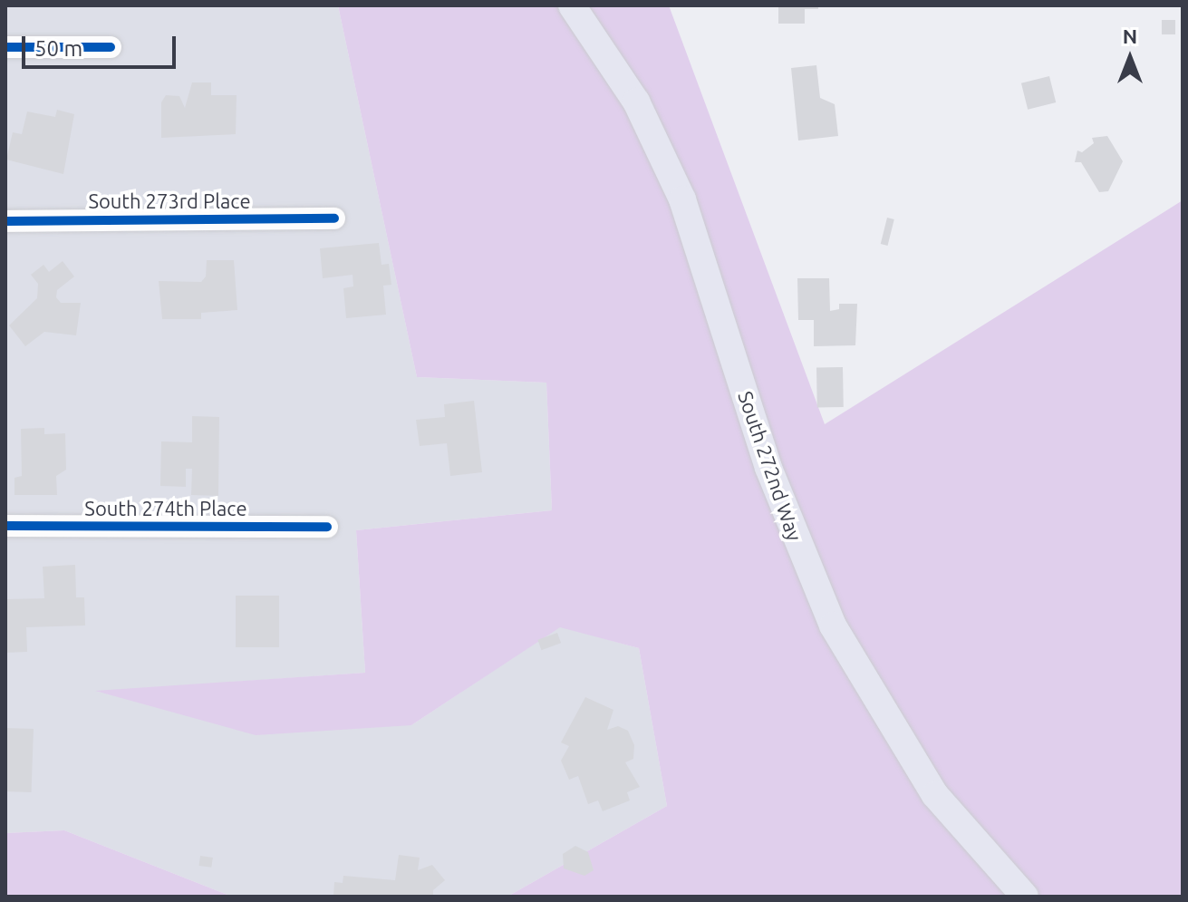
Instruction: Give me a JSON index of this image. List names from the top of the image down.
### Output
{
  "streets": {
    "main road": ["South 272nd Way"],
    "street": ["South 273rd Place", "South 274th Place"]
  },
  "scale_bar": "50 m",
  "north": "top"
}
